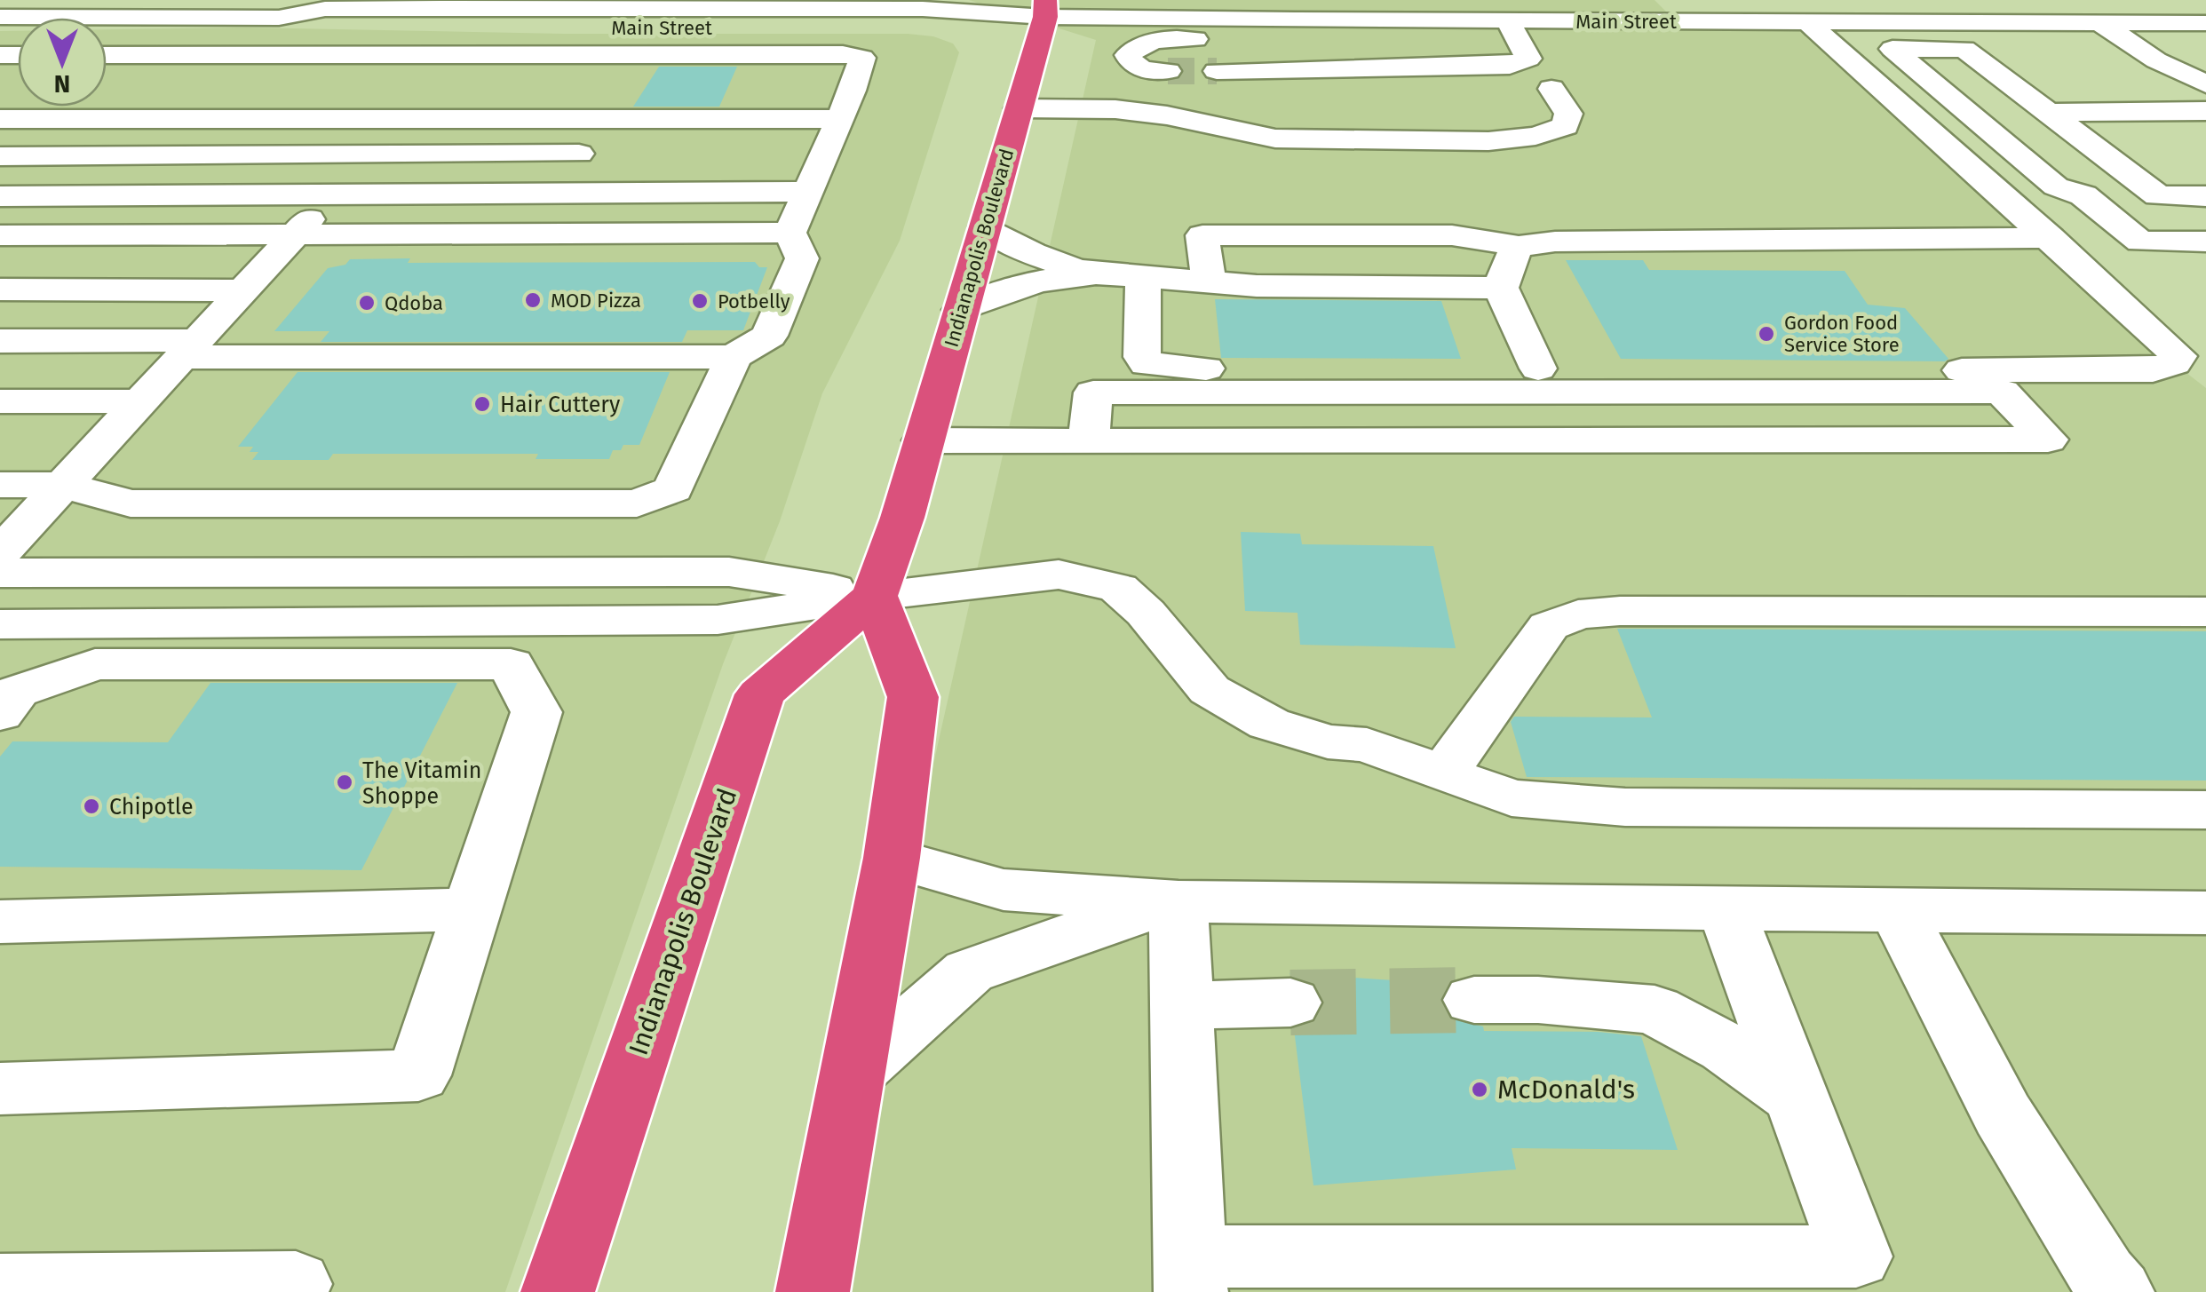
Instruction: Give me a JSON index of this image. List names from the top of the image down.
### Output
{
  "streets": {
    "highway": ["Indianapolis Boulevard"],
    "street": ["Main Street"]
  },
  "crossings": [
    ["Main Street", "Indianapolis Boulevard"]
  ],
  "places": [
    "MOD Pizza",
    "Potbelly",
    "Qdoba",
    "Gordon Food Service Store",
    "Hair Cuttery",
    "The Vitamin Shoppe",
    "Chipotle",
    "McDonald's"
  ],
  "north": "bottom"
}
